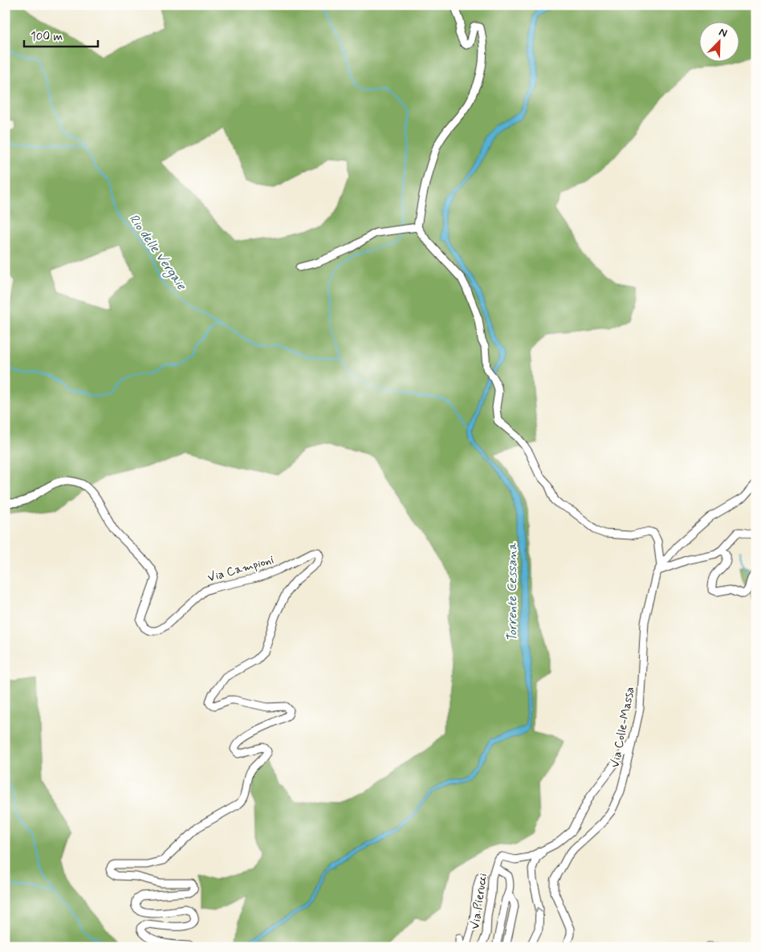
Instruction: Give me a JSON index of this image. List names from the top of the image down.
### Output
{
  "streets": {
    "street": ["Via Campioni", "Via Colle-Massa", "Via Pierucci"]
  },
  "water": ["Rio delle Vergaie", "Torrente Cessana"],
  "scale_bar": "100 m",
  "north": "top right"
}
